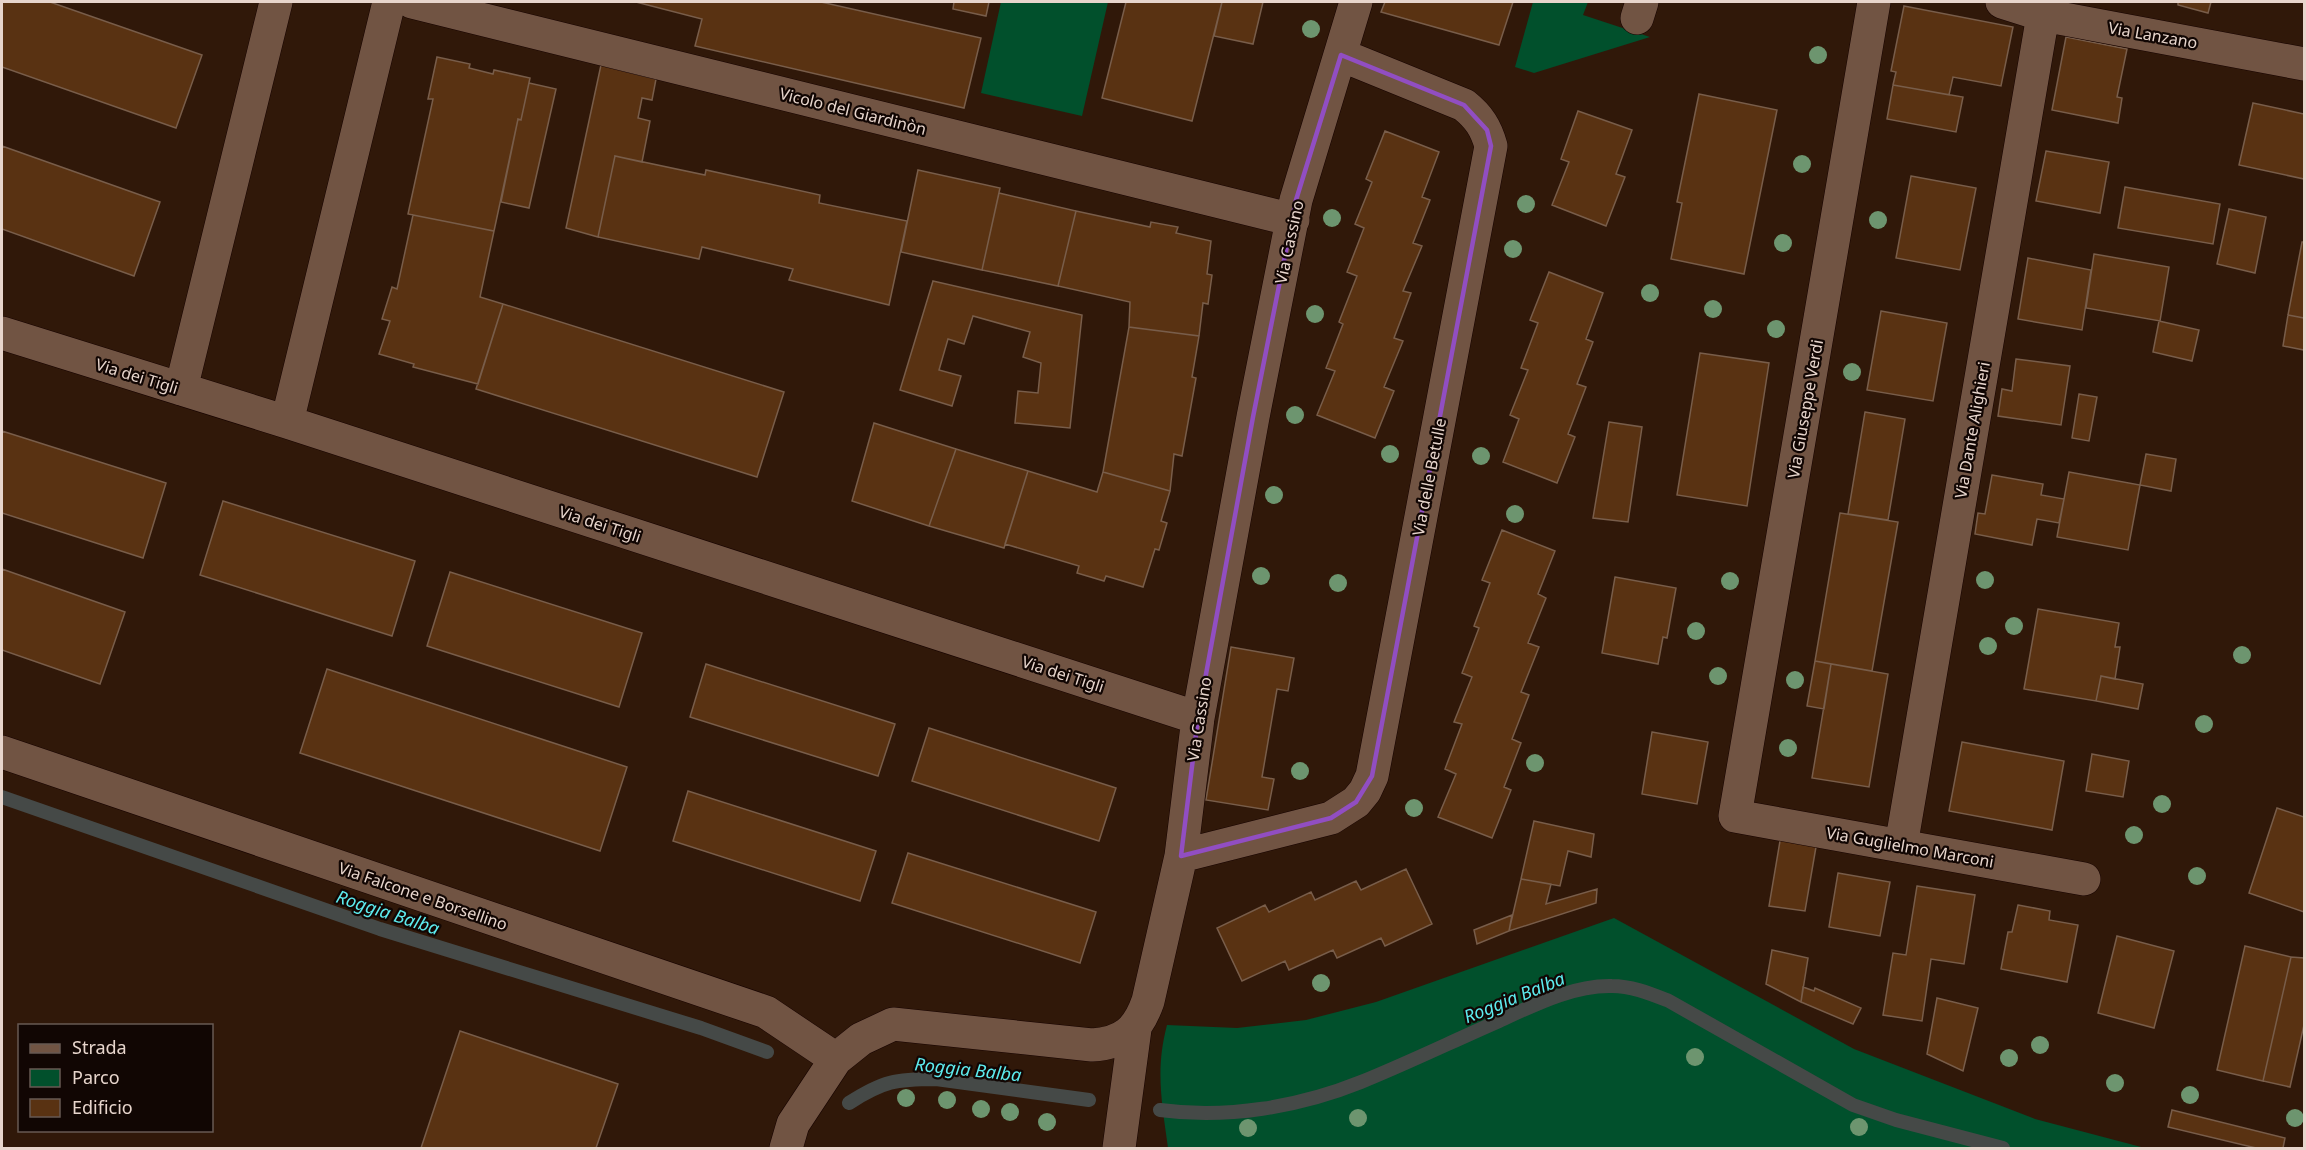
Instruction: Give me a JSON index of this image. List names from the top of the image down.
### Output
{
  "streets": {
    "street": [
      "Via Lanzano",
      "Vicolo del Giardinòn",
      "Via Cassino",
      "Via dei Tigli",
      "Via Giuseppe Verdi",
      "Via Dante Alighieri",
      "Via delle Betulle",
      "Via Guglielmo Marconi",
      "Via Falcone e Borsellino"
    ]
  },
  "crossings": [
    ["Via Lanzano", "Via Dante Alighieri"],
    ["Vicolo del Giardinòn", "Via Cassino"],
    ["Via Cassino", "Via dei Tigli"],
    ["Via Cassino", "Via delle Betulle"],
    ["Via Giuseppe Verdi", "Via Guglielmo Marconi"],
    ["Via Dante Alighieri", "Via Guglielmo Marconi"]
  ],
  "water": ["Roggia Balba"],
  "legend": ["Strada", "Parco", "Edificio"]
}
